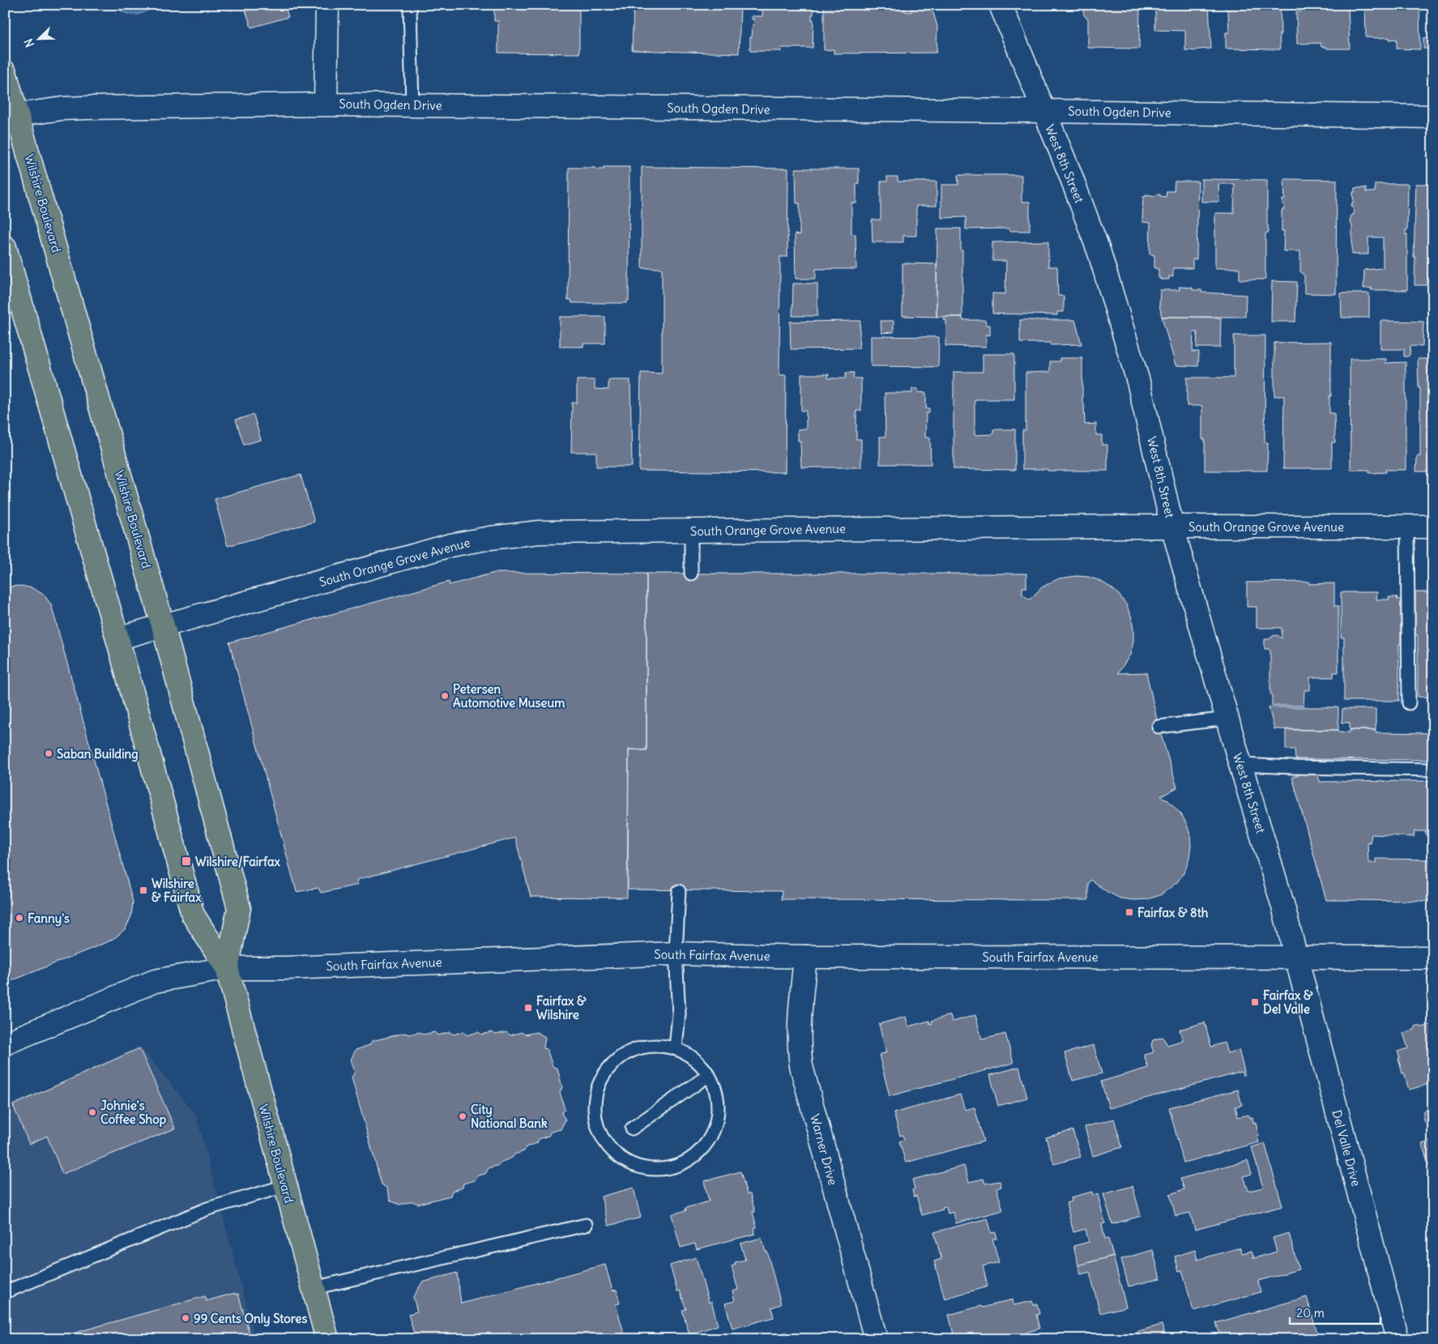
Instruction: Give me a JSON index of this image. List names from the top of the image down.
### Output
{
  "streets": {
    "main road": ["Wilshire Boulevard"],
    "street": [
      "South Ogden Drive",
      "West 8th Street",
      "South Orange Grove Avenue",
      "South Fairfax Avenue",
      "Del Valle Drive",
      "Warner Drive"
    ]
  },
  "crossings": [
    ["South Ogden Drive", "West 8th Street"],
    ["South Ogden Drive", "Wilshire Boulevard"],
    ["West 8th Street", "South Orange Grove Avenue"],
    ["West 8th Street", "South Fairfax Avenue"],
    ["West 8th Street", "Del Valle Drive"],
    ["Wilshire Boulevard", "South Orange Grove Avenue"],
    ["Wilshire Boulevard", "South Fairfax Avenue"],
    ["South Fairfax Avenue", "Del Valle Drive"],
    ["South Fairfax Avenue", "Warner Drive"]
  ],
  "places": {
    "other": [
      "Petersen Automotive Museum",
      "Saban Building",
      "Fanny's",
      "Johnie's Coffee Shop",
      "City National Bank",
      "99 Cents Only Stores"
    ],
    "transit": [
      "Wilshire/Fairfax",
      "Wilshire & Fairfax",
      "Fairfax & 8th",
      "Fairfax & Del Valle",
      "Fairfax & Wilshire"
    ]
  },
  "scale_bar": "20 m",
  "north": "bottom left"
}
